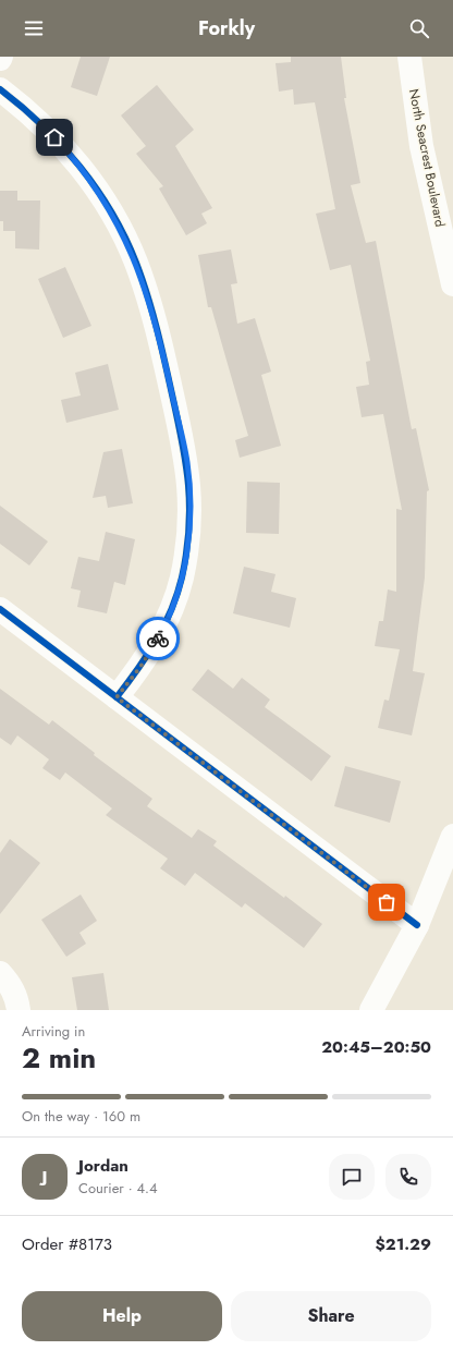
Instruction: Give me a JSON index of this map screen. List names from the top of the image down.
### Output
{
  "streets": {
    "street": ["North Seacrest Boulevard"]
  },
  "page": {
    "header": "Forkly",
    "heading": ["2 min", "Arriving in", "20:45–20:50"],
    "panel": [
      "Jordan",
      "Courier · 4.4",
      "Order #8173",
      "$21.29"
    ],
    "bar": "On the way · 160 m",
    "round": "J",
    "buttons": ["Help", "Share"]
  }
}
